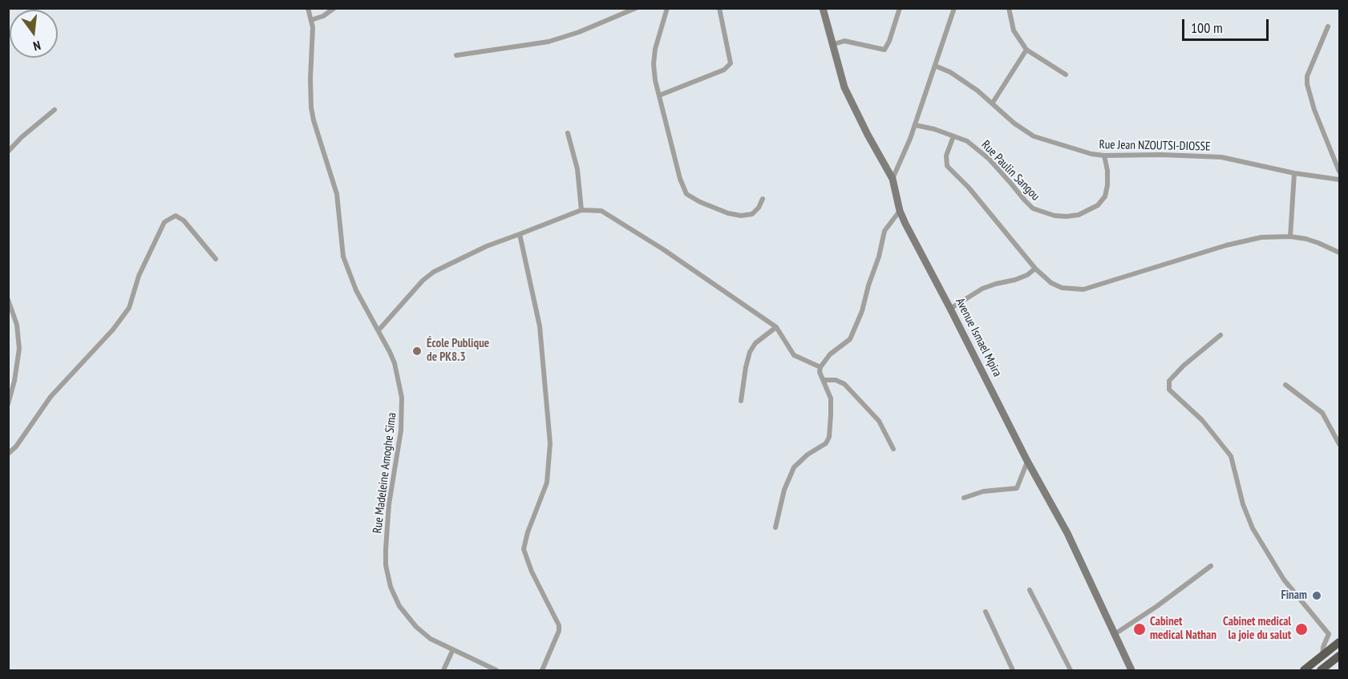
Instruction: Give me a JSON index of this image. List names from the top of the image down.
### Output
{
  "streets": {
    "main road": ["Avenue Ismael Mpira"],
    "street": ["Rue Jean NZOUTSI-DIOSSE", "Rue Paulin Sangou", "Rue Madeleine Amoghe Sima"]
  },
  "crossings": [
    ["Rue Jean NZOUTSI-DIOSSE", "Rue Paulin Sangou"]
  ],
  "places": [
    "École Publique de PK8.3",
    "Finam",
    "Cabinet medical Nathan",
    "Cabinet medical la joie du salut"
  ],
  "scale_bar": "100 m",
  "north": "bottom"
}
